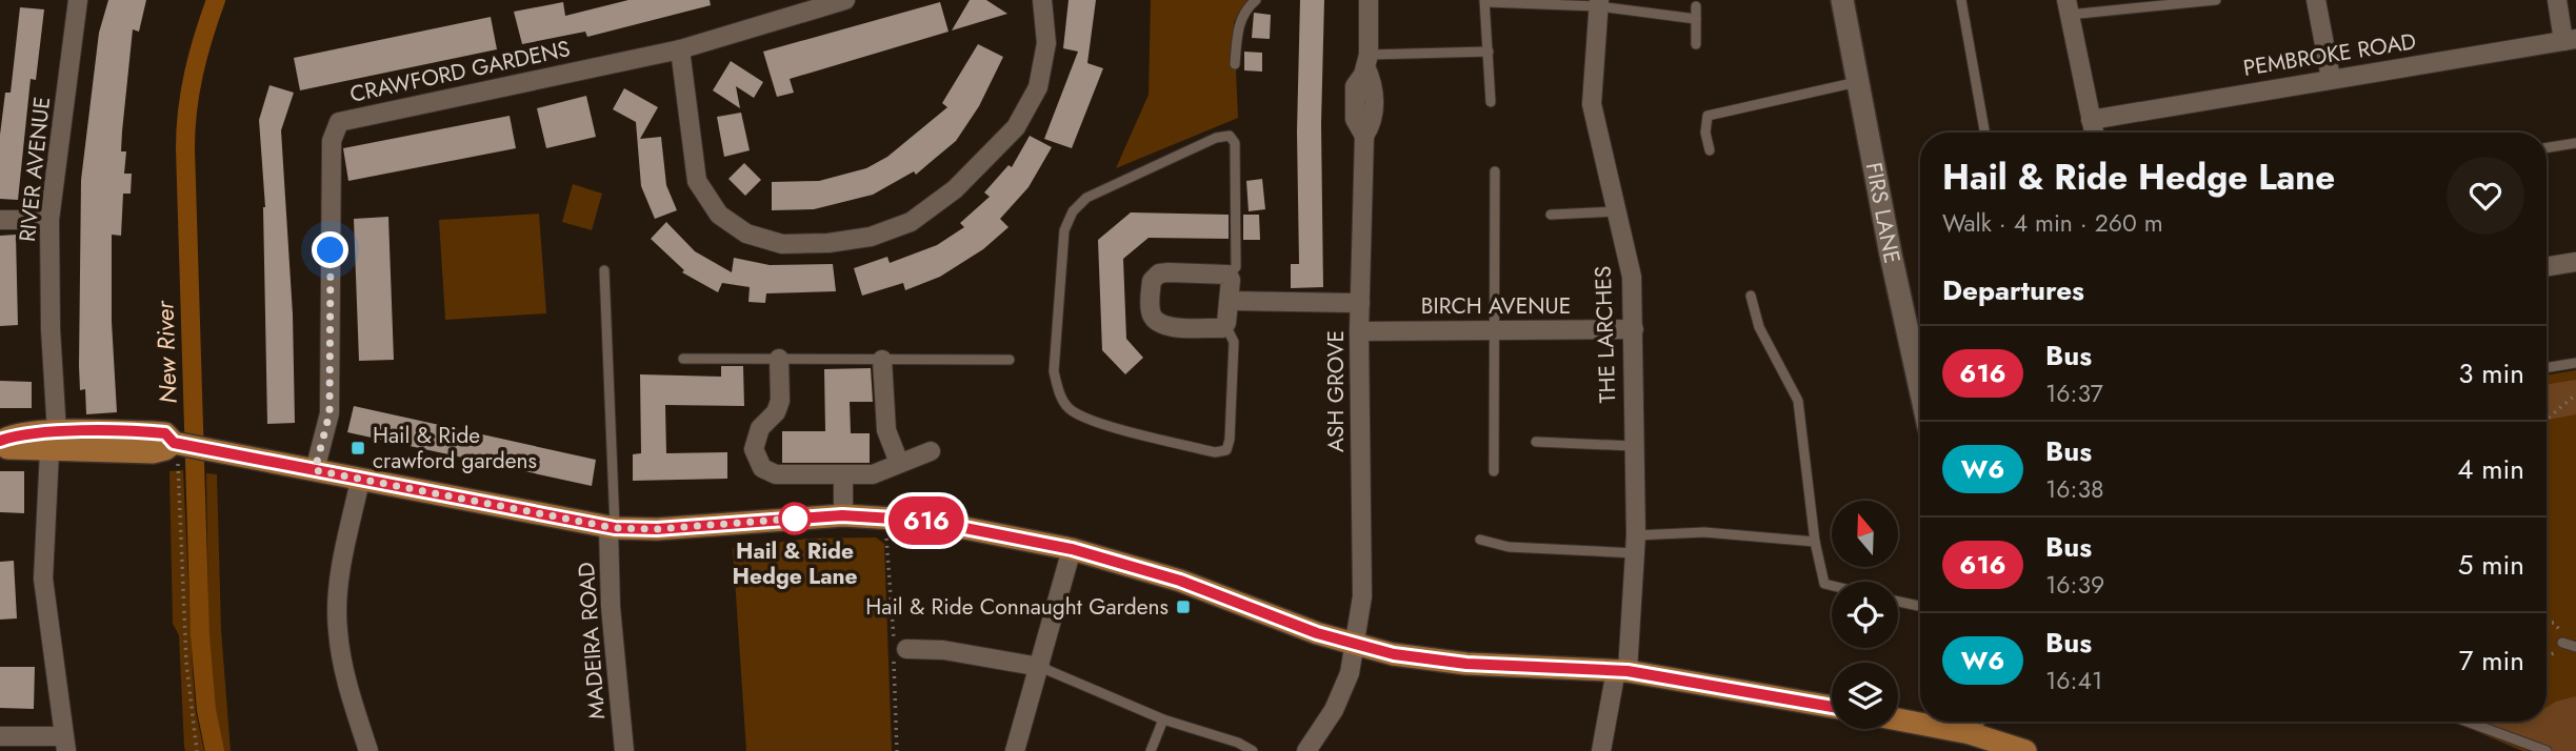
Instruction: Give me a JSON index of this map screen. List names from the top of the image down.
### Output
{
  "streets": {
    "street": [
      "PEMBROKE ROAD",
      "CRAWFORD GARDENS",
      "RIVER AVENUE",
      "FIRS LANE",
      "BIRCH AVENUE",
      "THE LARCHES",
      "ASH GROVE",
      "MADEIRA ROAD"
    ]
  },
  "crossings": [
    ["BIRCH AVENUE", "THE LARCHES"],
    ["BIRCH AVENUE", "ASH GROVE"]
  ],
  "water": ["New River"],
  "places": {
    "transit": ["Hail & Ride crawford gardens", "Hail & Ride Connaught Gardens"],
    "other": ["Hail & Ride Hedge Lane"]
  },
  "lines": ["bus line 616"],
  "north": "top",
  "page": {
    "on_map": "616",
    "heading": [
      ["Hail & Ride Hedge Lane", "Walk · 4 min · 260 m"],
      "Departures"
    ],
    "list": [
      {
        "mark": "616",
        "name": "Bus",
        "note": "16:37",
        "value": "3 min"
      },
      {
        "mark": "W6",
        "name": "Bus",
        "note": "16:38",
        "value": "4 min"
      },
      {
        "mark": "616",
        "name": "Bus",
        "note": "16:39",
        "value": "5 min"
      },
      {
        "mark": "W6",
        "name": "Bus",
        "note": "16:41",
        "value": "7 min"
      }
    ]
  }
}
